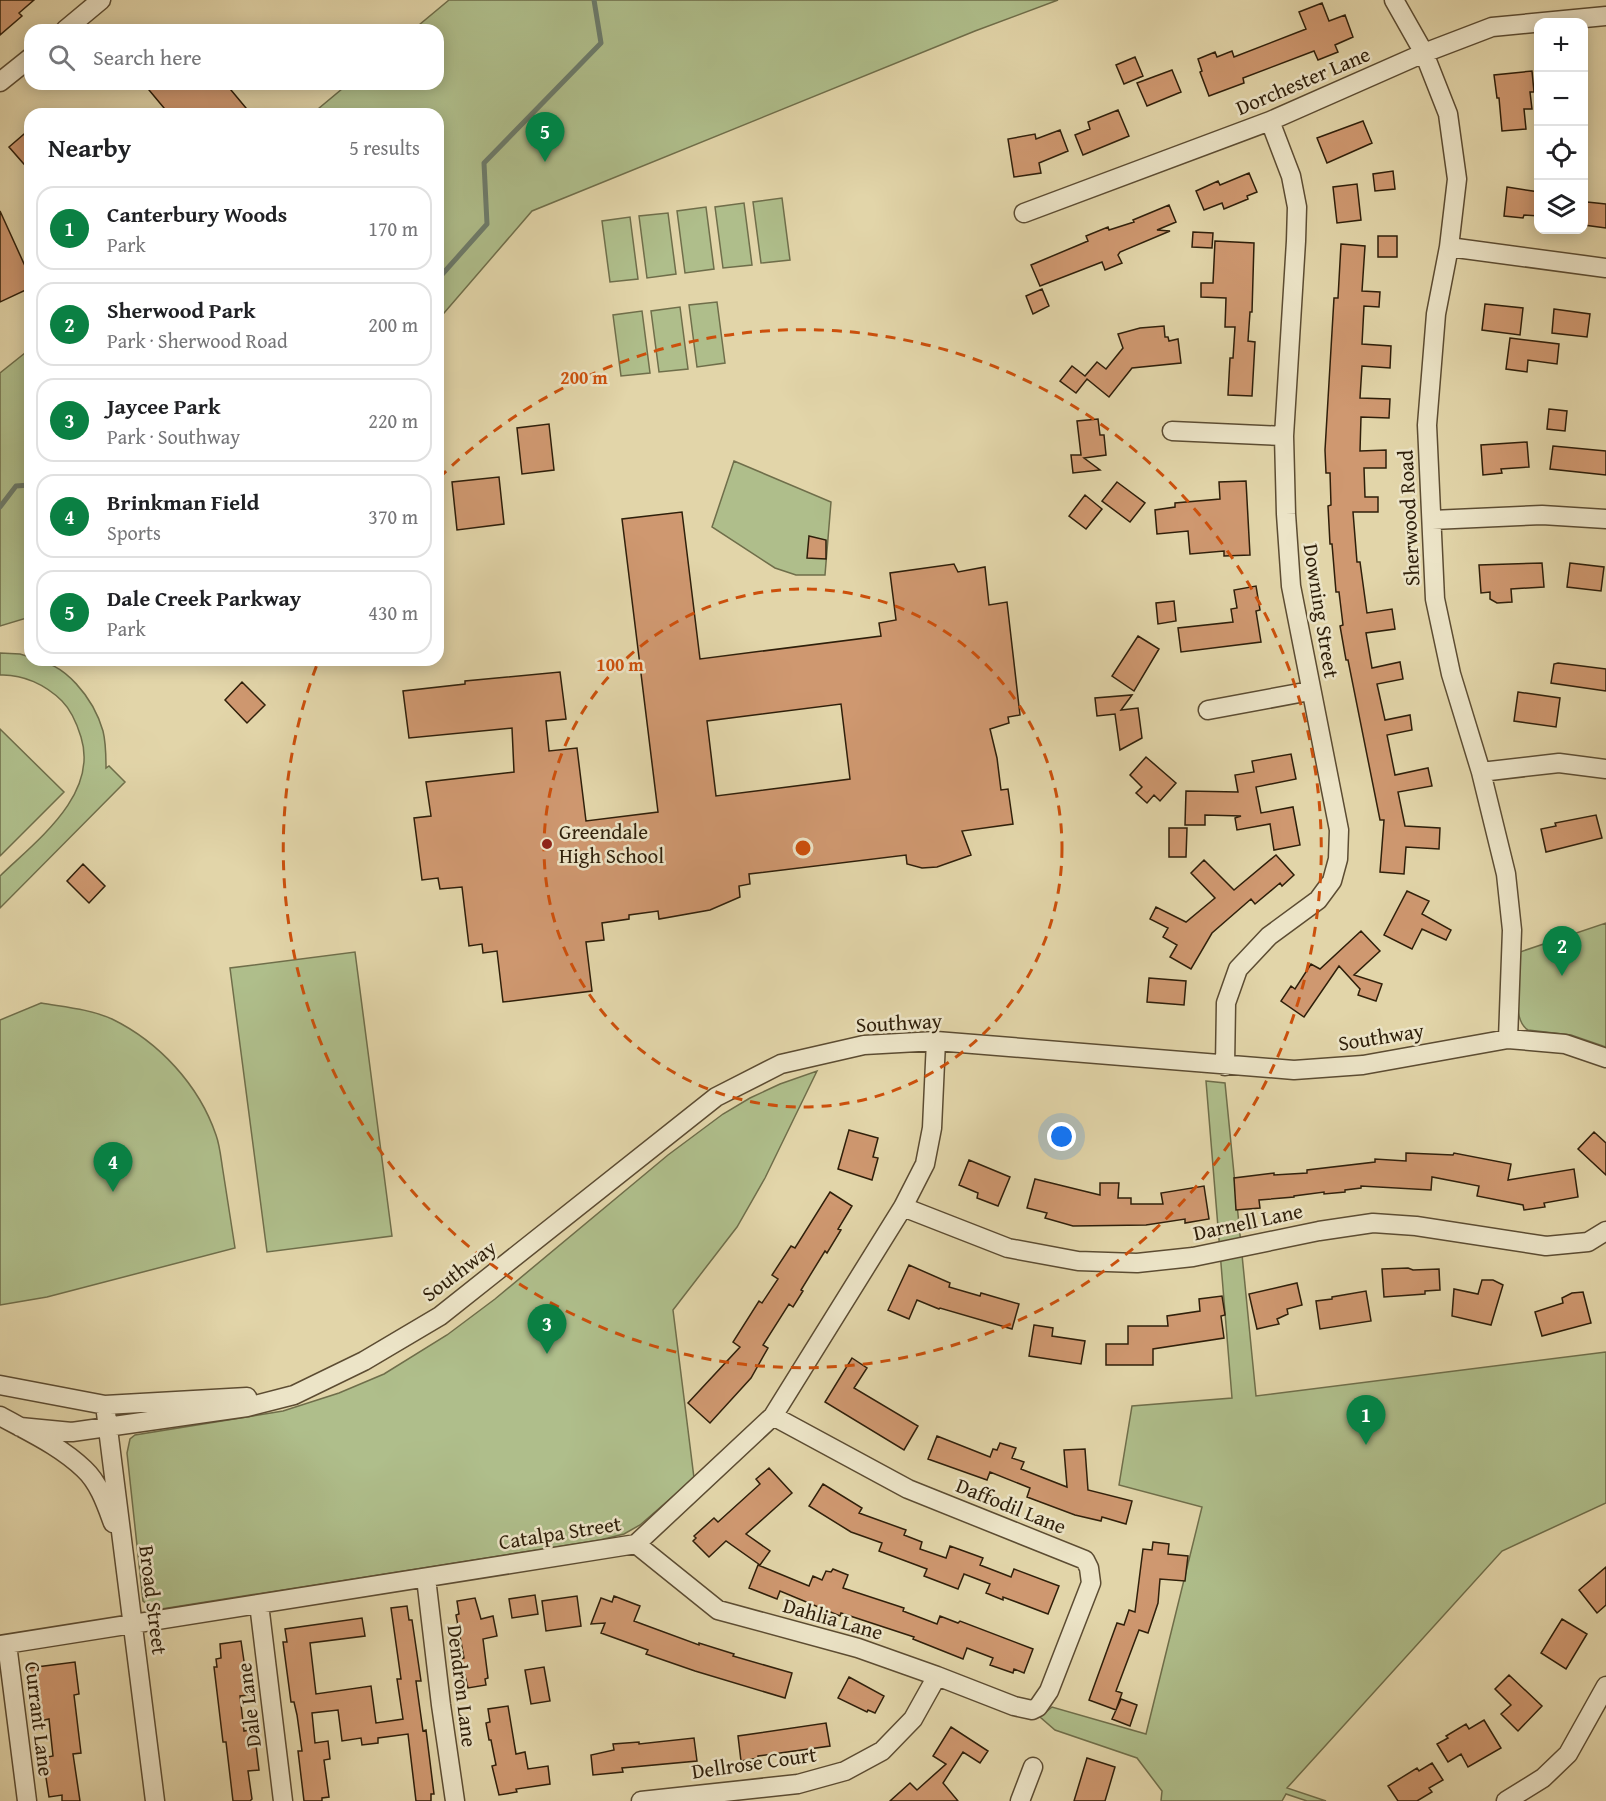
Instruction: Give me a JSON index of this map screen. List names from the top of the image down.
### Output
{
  "streets": {
    "street": [
      "Dorchester Lane",
      "Sherwood Road",
      "Downing Street",
      "Southway",
      "Darnell Lane",
      "Daffodil Lane",
      "Catalpa Street",
      "Broad Street",
      "Dahlia Lane",
      "Dendron Lane",
      "Dale Lane",
      "Currant Lane",
      "Dellrose Court"
    ]
  },
  "crossings": [
    ["Dorchester Lane", "Sherwood Road"],
    ["Dorchester Lane", "Downing Street"],
    ["Sherwood Road", "Southway"],
    ["Downing Street", "Southway"],
    ["Southway", "Catalpa Street"],
    ["Southway", "Broad Street"],
    ["Darnell Lane", "Catalpa Street"],
    ["Daffodil Lane", "Catalpa Street"],
    ["Daffodil Lane", "Dahlia Lane"],
    ["Catalpa Street", "Broad Street"],
    ["Catalpa Street", "Dahlia Lane"],
    ["Catalpa Street", "Dendron Lane"],
    ["Catalpa Street", "Dale Lane"],
    ["Catalpa Street", "Currant Lane"],
    ["Dahlia Lane", "Dellrose Court"]
  ],
  "places": ["Greendale High School"],
  "page": {
    "map_buttons": ["+", "−"],
    "search": "Search here",
    "heading": ["Nearby", "5 results"],
    "pins": [
      "5",
      "2",
      "4",
      "3",
      "1"
    ],
    "list": [
      {
        "mark": "1",
        "name": "Canterbury Woods",
        "note": "Park",
        "value": "170 m"
      },
      {
        "mark": "2",
        "name": "Sherwood Park",
        "note": "Park · Sherwood Road",
        "value": "200 m"
      },
      {
        "mark": "3",
        "name": "Jaycee Park",
        "note": "Park · Southway",
        "value": "220 m"
      },
      {
        "mark": "4",
        "name": "Brinkman Field",
        "note": "Sports",
        "value": "370 m"
      },
      {
        "mark": "5",
        "name": "Dale Creek Parkway",
        "note": "Park",
        "value": "430 m"
      }
    ]
  },
  "rings": ["200 m", "100 m"]
}
